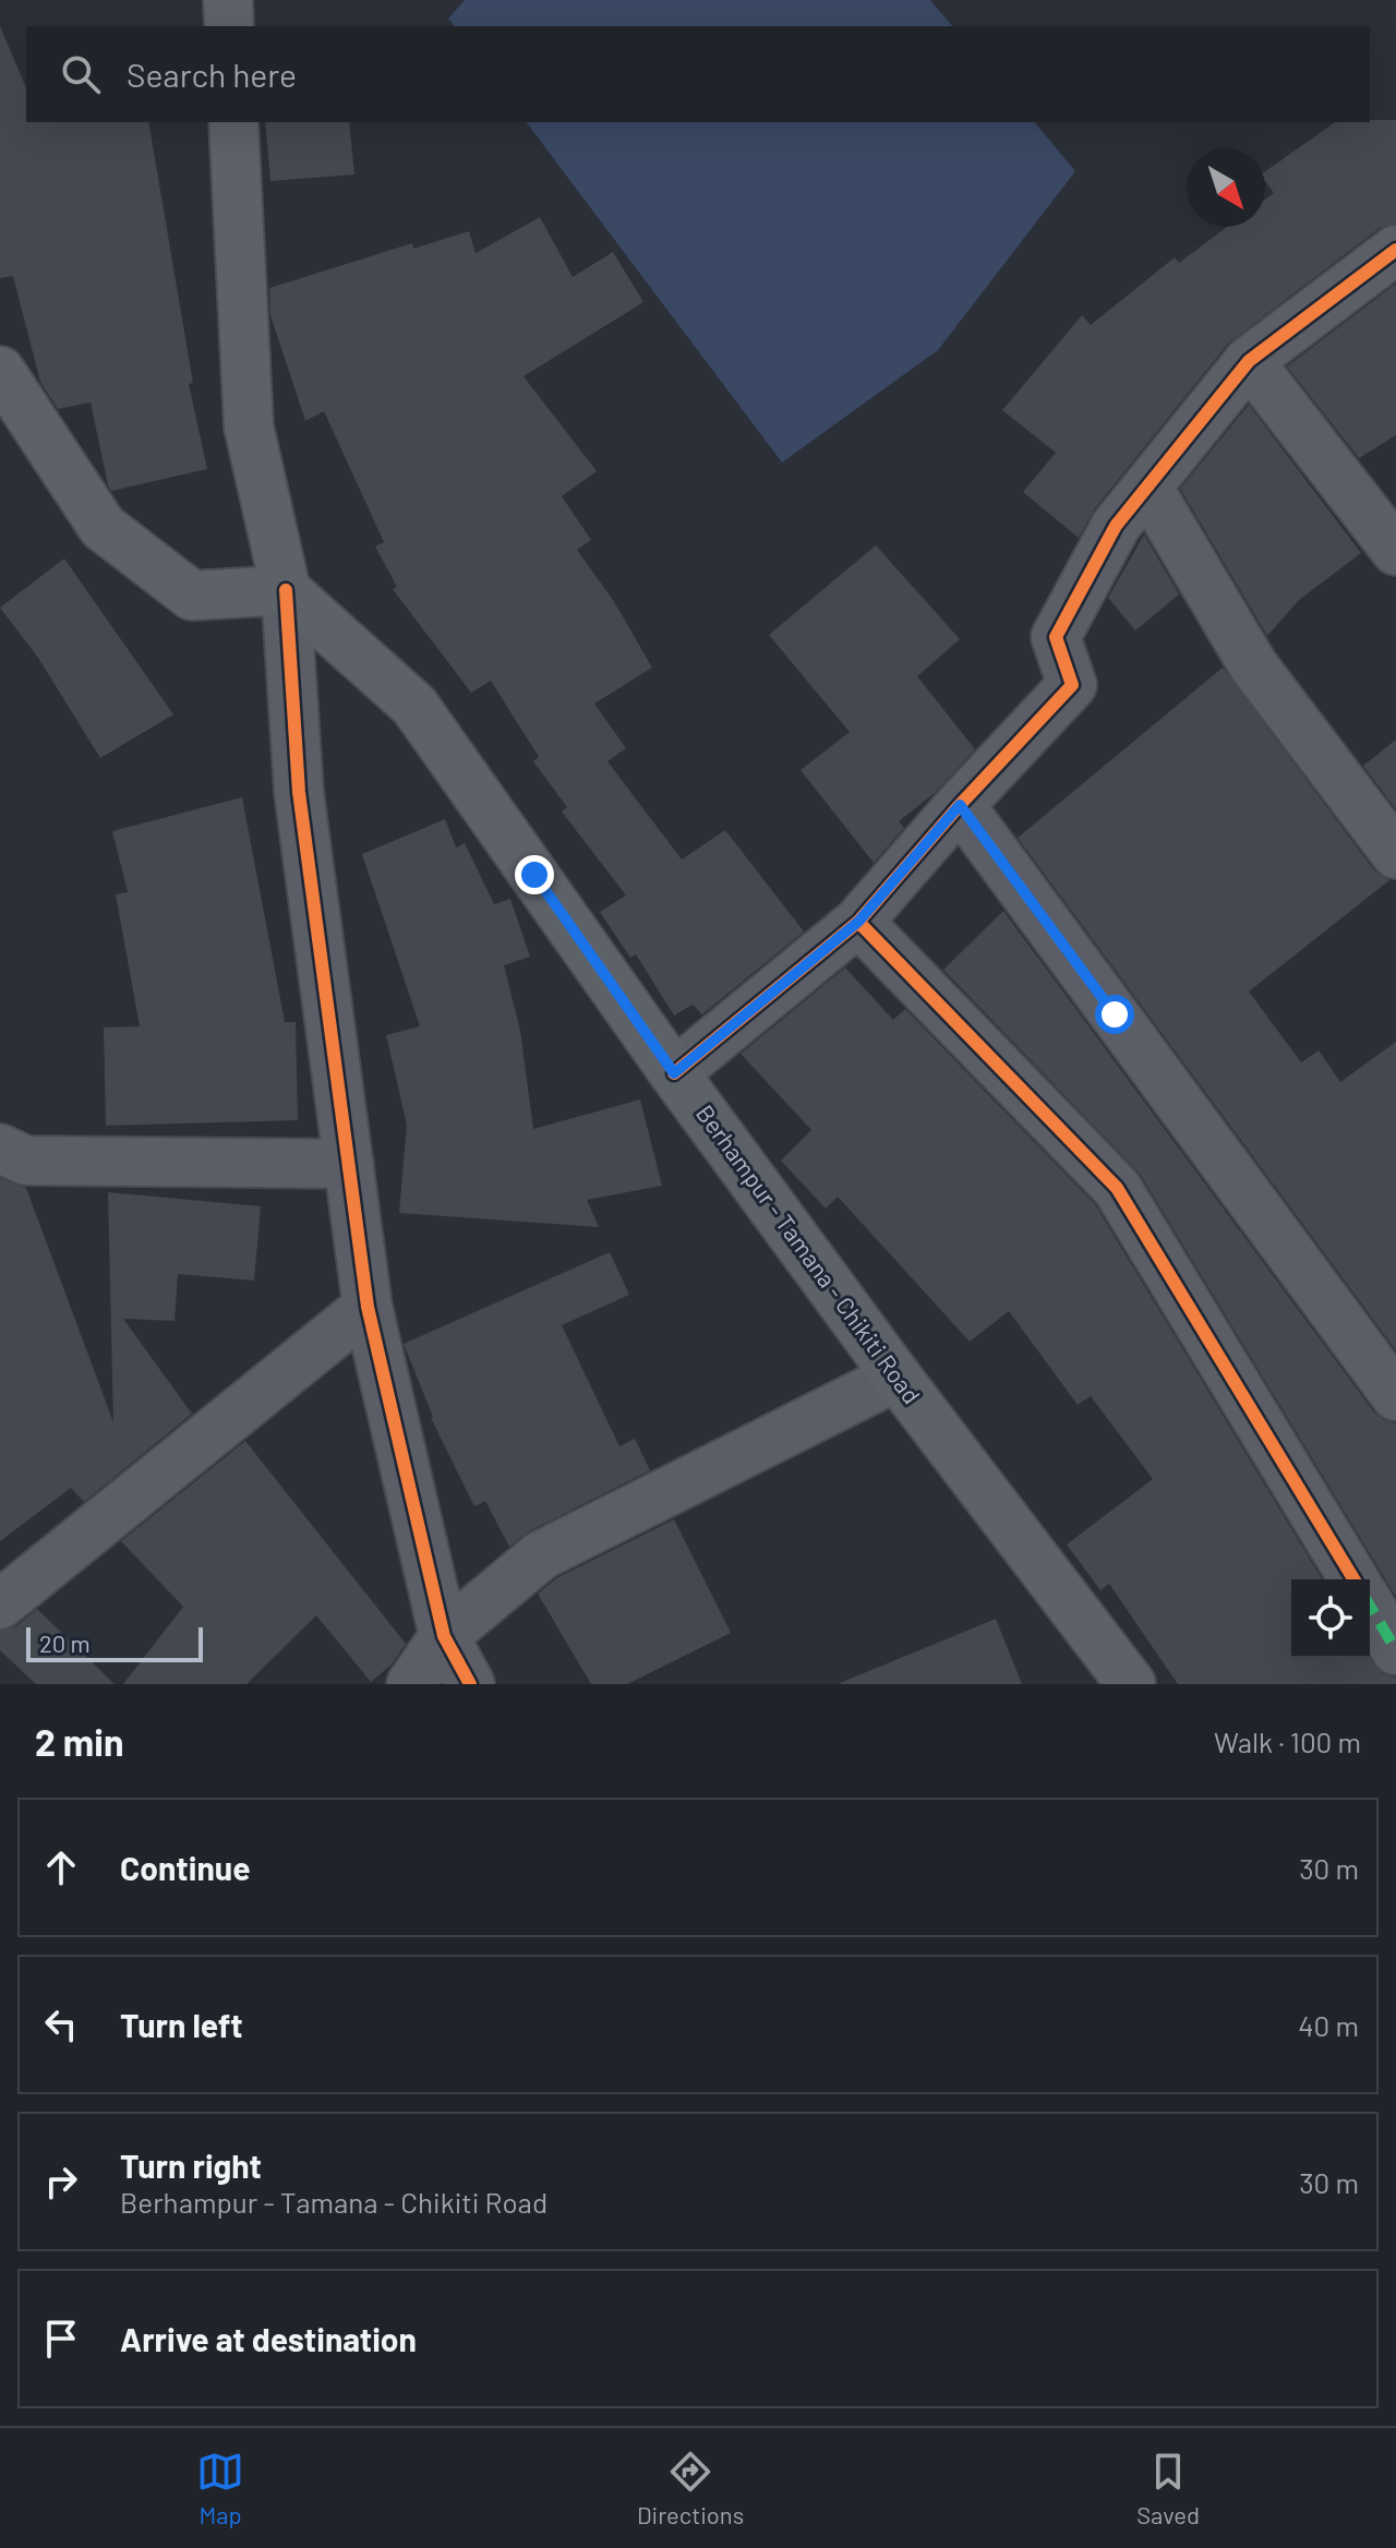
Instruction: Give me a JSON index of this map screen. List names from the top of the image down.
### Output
{
  "streets": {
    "main road": ["Berhampur - Tamana - Chikiti Road"]
  },
  "scale_bar": "20 m",
  "north": "bottom right",
  "page": {
    "search": "Search here",
    "scale": "20 m",
    "heading": ["2 min", "Walk · 100 m"],
    "list": [
      ["Continue", "30 m"],
      ["Turn left", "40 m"],
      ["Turn right", "Berhampur - Tamana - Chikiti Road", "30 m"],
      "Arrive at destination"
    ],
    "nav": ["Map", "Directions", "Saved"]
  }
}
